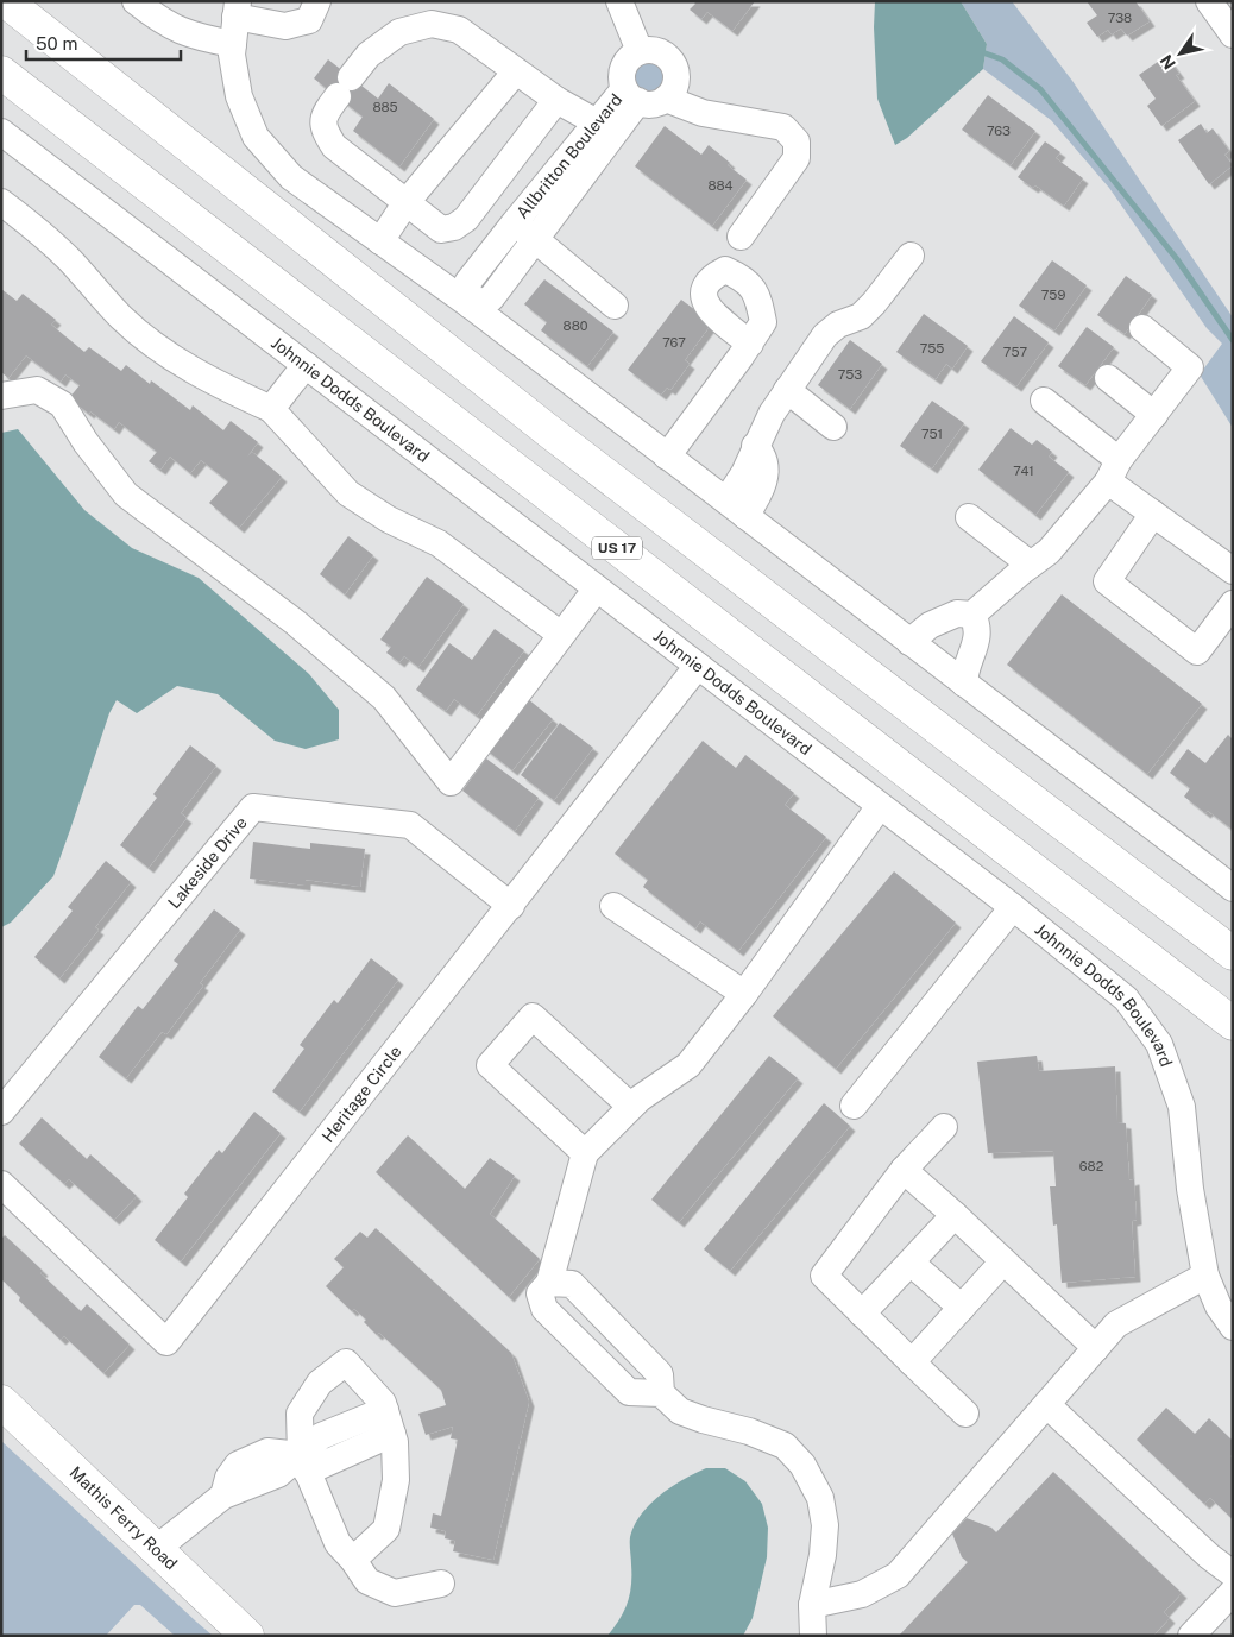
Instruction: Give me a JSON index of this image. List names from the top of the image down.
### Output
{
  "streets": {
    "main road": ["US 17", "Mathis Ferry Road"],
    "street": [
      "Allbritton Boulevard",
      "Johnnie Dodds Boulevard",
      "Lakeside Drive",
      "Heritage Circle"
    ]
  },
  "crossings": [
    ["Johnnie Dodds Boulevard", "Heritage Circle"],
    ["Lakeside Drive", "Heritage Circle"]
  ],
  "house_numbers": [
    "738",
    "885",
    "763",
    "884",
    "759",
    "880",
    "767",
    "755",
    "757",
    "753",
    "751",
    "741",
    "682"
  ],
  "scale_bar": "50 m",
  "north": "bottom left"
}
